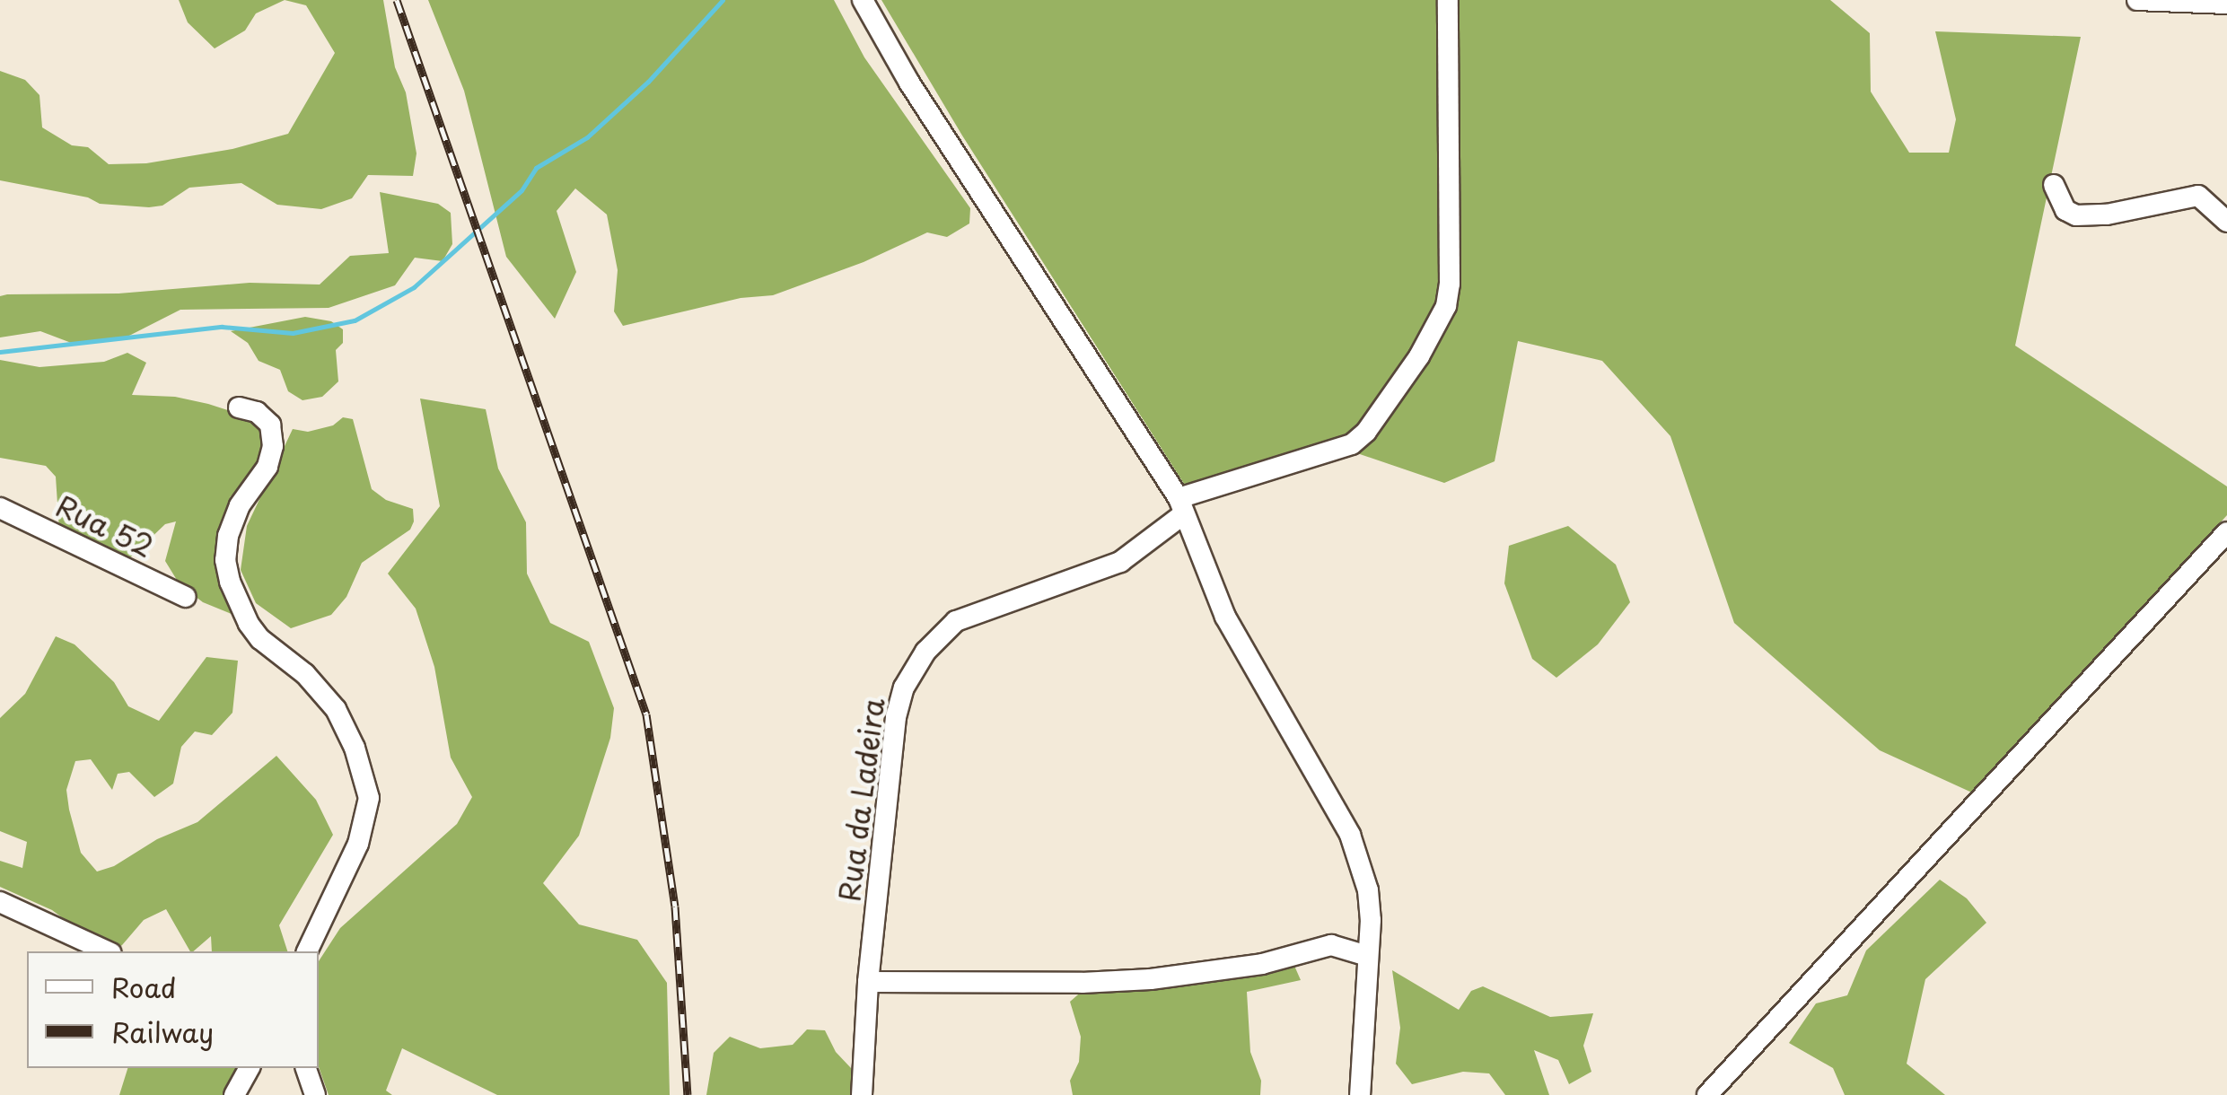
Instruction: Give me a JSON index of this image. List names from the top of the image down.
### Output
{
  "streets": {
    "street": ["Rua 52", "Rua da Ladeira"]
  },
  "legend": ["Road", "Railway"]
}
